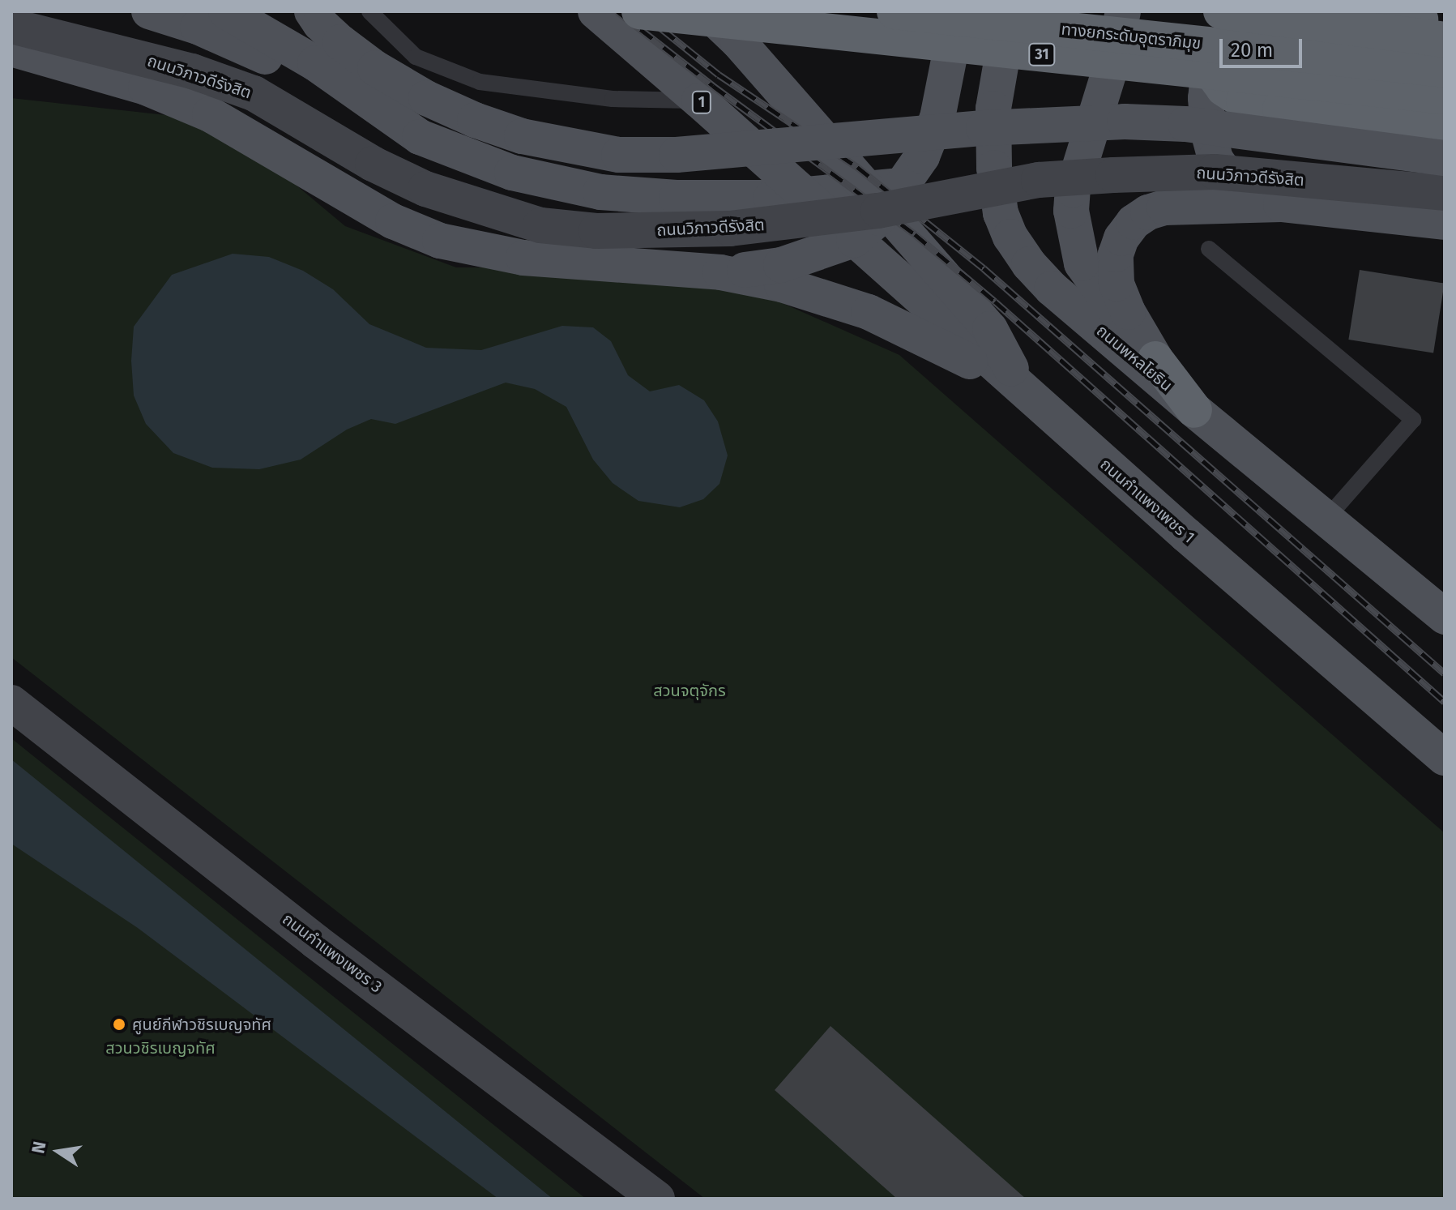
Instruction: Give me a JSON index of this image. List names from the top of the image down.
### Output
{
  "streets": {
    "highway": ["ทางยกระดับอุตราภิมุข", "31"],
    "main road": [
      "ถนนวิภาวดีรังสิต",
      "1",
      "ถนนพหลโยธิน",
      "ถนนกำแพงเพชร 1",
      "ถนนกำแพงเพชร 3"
    ]
  },
  "crossings": [
    ["1", "ถนนกำแพงเพชร 1"]
  ],
  "parks": ["สวนจตุจักร", "สวนวชิรเบญจทัศ"],
  "places": ["ศูนย์กีฬาวชิรเบญจทัศ"],
  "scale_bar": "20 m",
  "north": "left"
}
